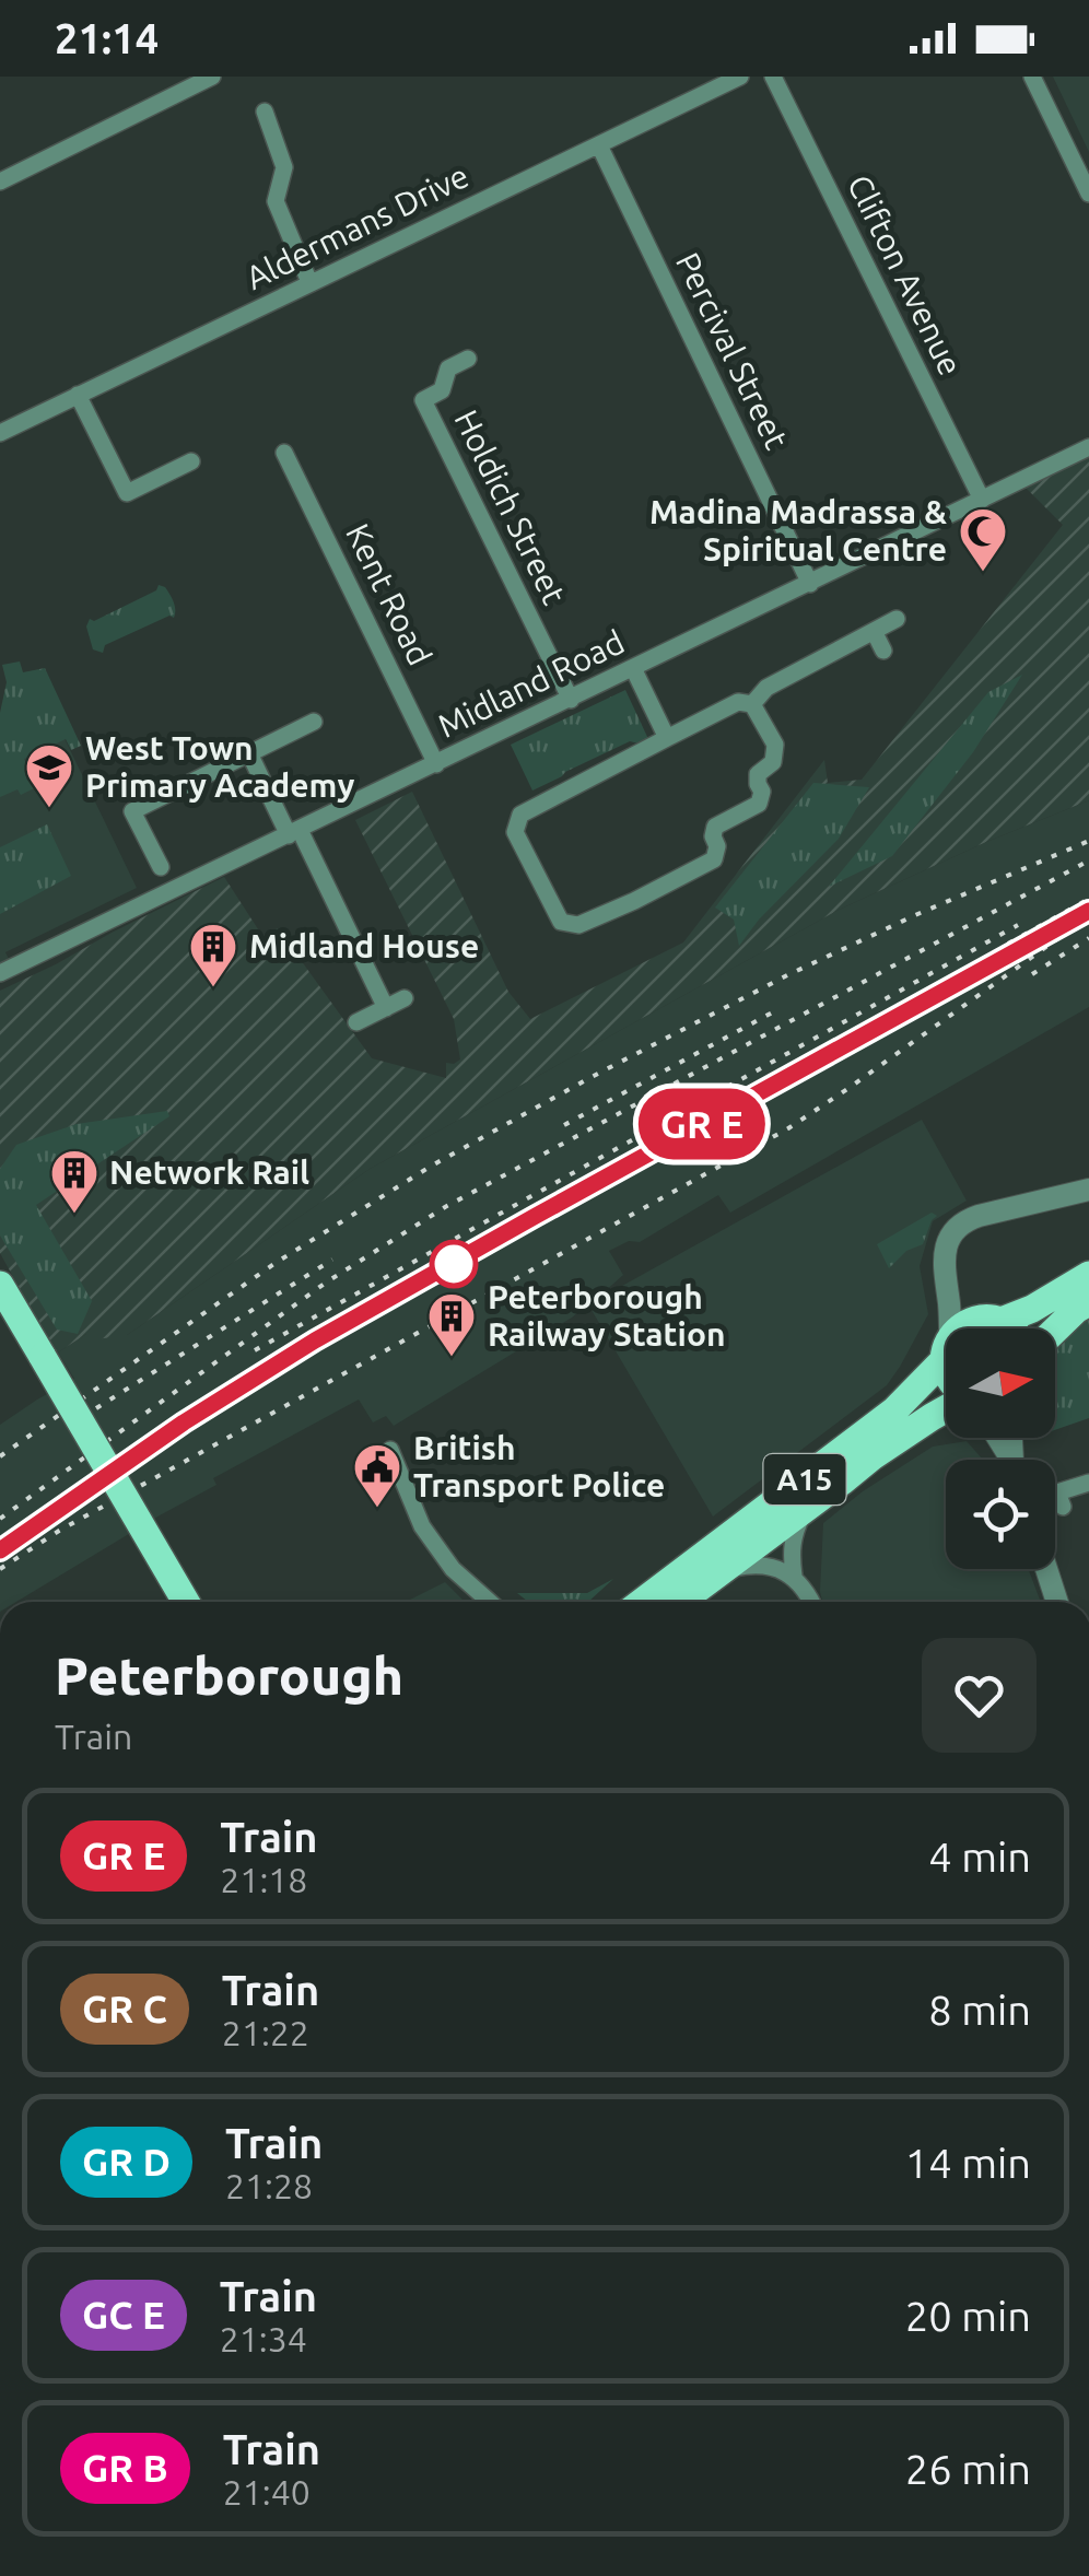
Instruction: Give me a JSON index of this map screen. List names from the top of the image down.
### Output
{
  "streets": {
    "main road": ["A15"],
    "street": [
      "Aldermans Drive",
      "Clifton Avenue",
      "Percival Street",
      "Holdich Street",
      "Kent Road",
      "Midland Road"
    ]
  },
  "crossings": [
    ["Aldermans Drive", "Percival Street"],
    ["Clifton Avenue", "Midland Road"],
    ["Percival Street", "Midland Road"],
    ["Holdich Street", "Midland Road"],
    ["Kent Road", "Midland Road"]
  ],
  "places": {
    "mosque": ["Madina Madrassa & Spiritual Centre"],
    "school or university": ["West Town Primary Academy"],
    "building": ["Midland House", "Network Rail", "Peterborough Railway Station"],
    "public building": ["British Transport Police"]
  },
  "north": "right",
  "page": {
    "status": "21:14",
    "on_map": "GR E",
    "heading": ["Peterborough", "Train"],
    "list": [
      {
        "mark": "GR E",
        "name": "Train",
        "note": "21:18",
        "value": "4 min"
      },
      {
        "mark": "GR C",
        "name": "Train",
        "note": "21:22",
        "value": "8 min"
      },
      {
        "mark": "GR D",
        "name": "Train",
        "note": "21:28",
        "value": "14 min"
      },
      {
        "mark": "GC E",
        "name": "Train",
        "note": "21:34",
        "value": "20 min"
      },
      {
        "mark": "GR B",
        "name": "Train",
        "note": "21:40",
        "value": "26 min"
      }
    ]
  }
}
